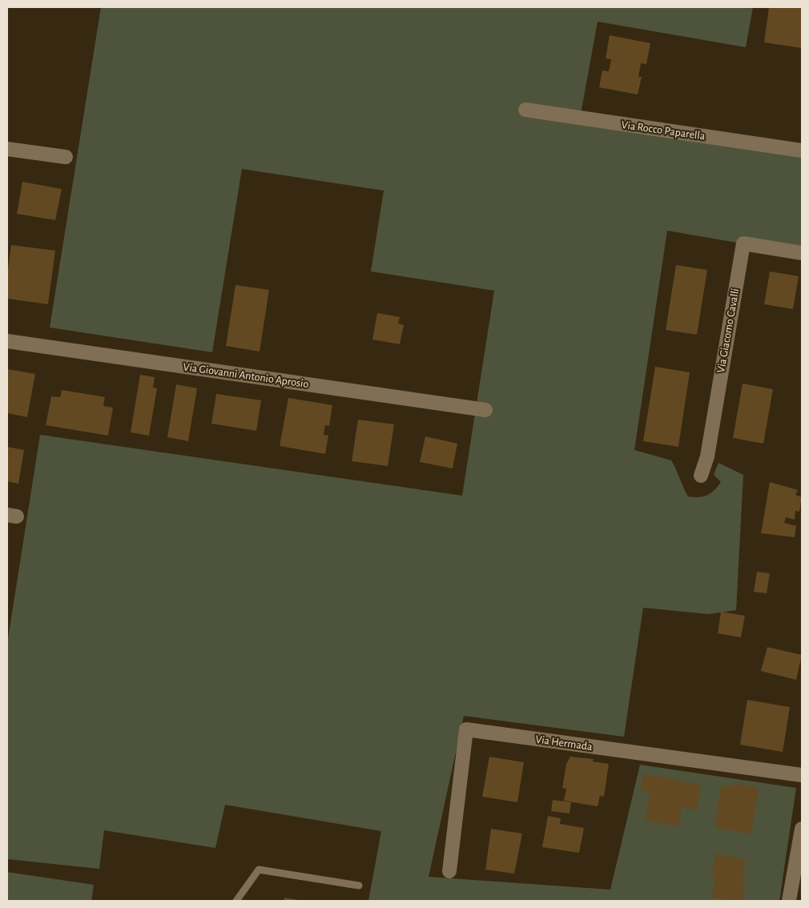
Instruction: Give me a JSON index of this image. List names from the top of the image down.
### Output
{
  "streets": {
    "street": [
      "Via Rocco Paparella",
      "Via Giacomo Cavalli",
      "Via Giovanni Antonio Aprosio",
      "Via Hermada"
    ]
  }
}
